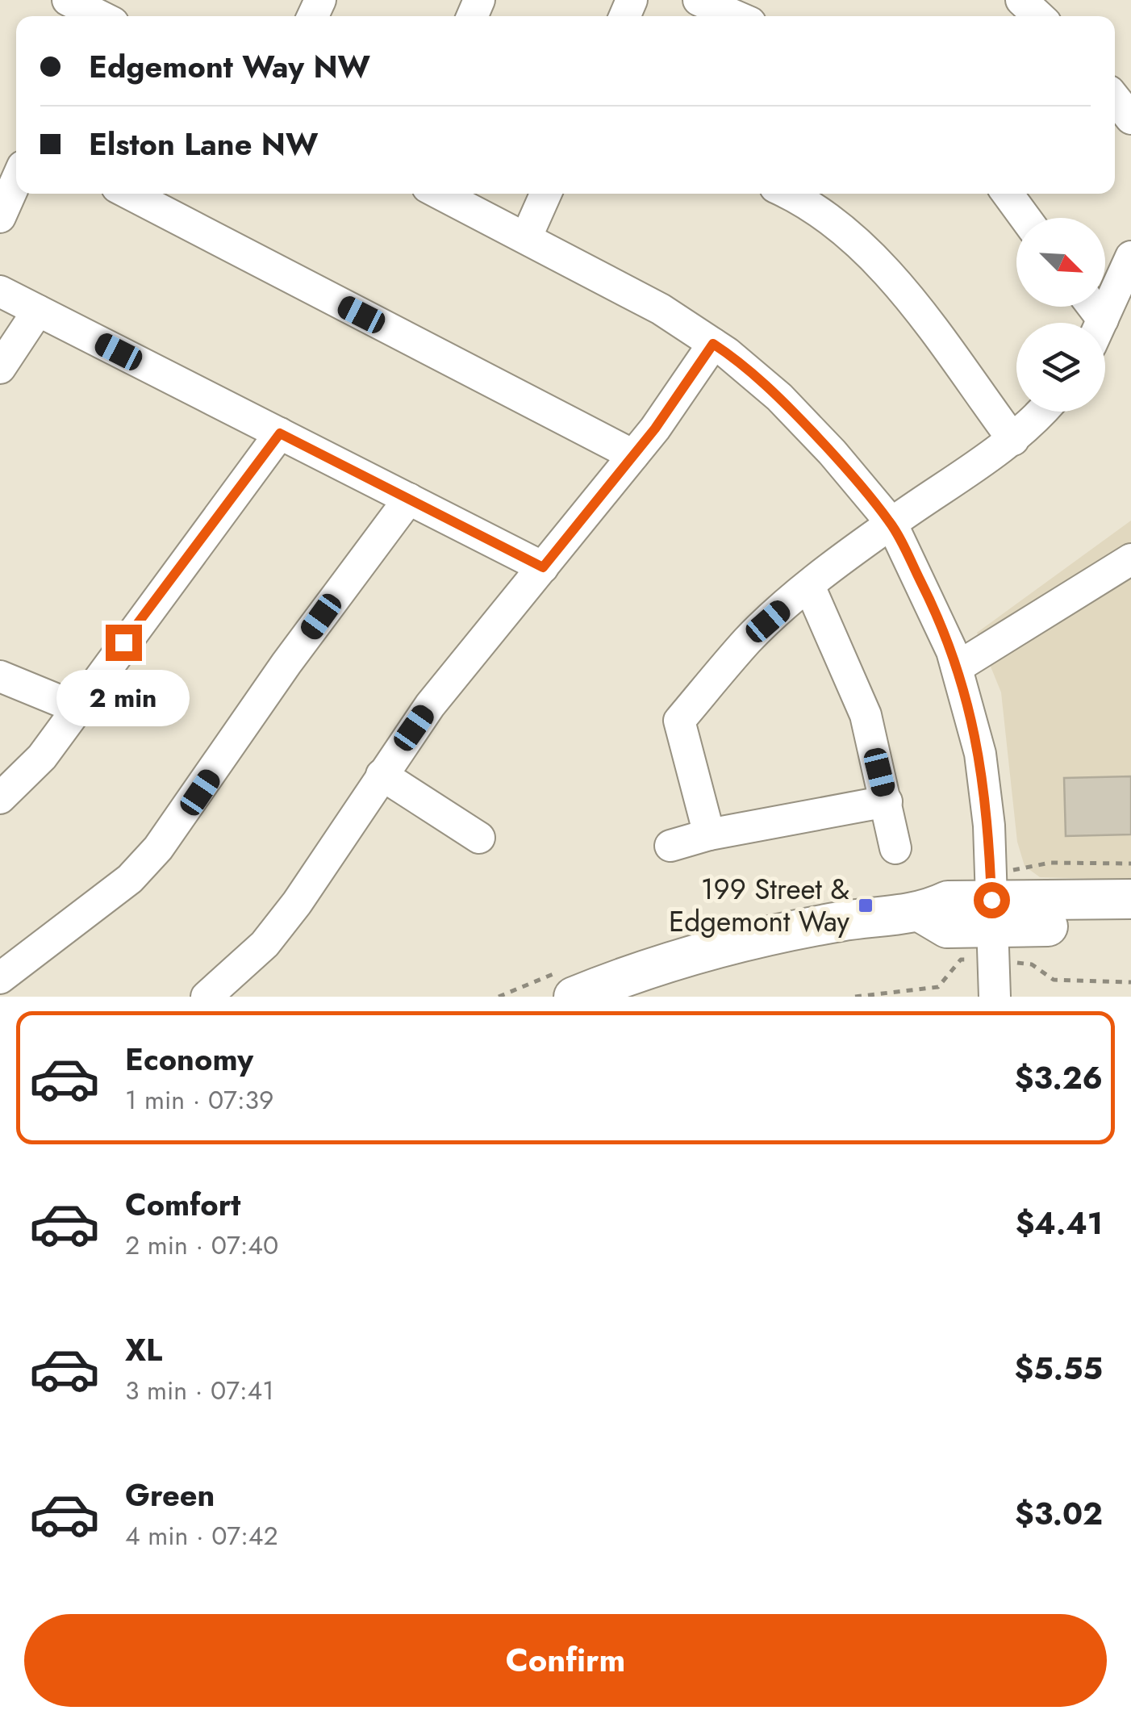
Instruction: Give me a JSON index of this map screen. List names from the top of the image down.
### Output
{
  "places": {
    "transit": ["199 Street & Edgemont Way"]
  },
  "north": "bottom right",
  "page": {
    "banner": ["Edgemont Way NW", "Elston Lane NW"],
    "bubble": "2 min",
    "list": [
      {
        "name": "Economy",
        "note": "1 min · 07:39",
        "value": "$3.26"
      },
      {
        "name": "Comfort",
        "note": "2 min · 07:40",
        "value": "$4.41"
      },
      {
        "name": "XL",
        "note": "3 min · 07:41",
        "value": "$5.55"
      },
      {
        "name": "Green",
        "note": "4 min · 07:42",
        "value": "$3.02"
      }
    ],
    "buttons": "Confirm"
  }
}
